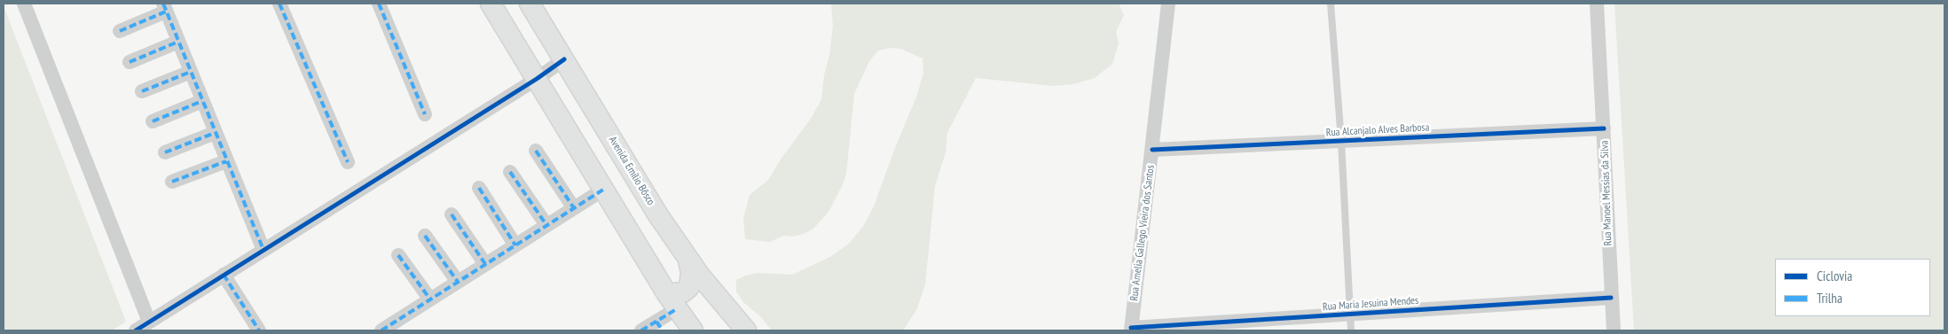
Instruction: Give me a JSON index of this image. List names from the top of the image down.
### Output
{
  "streets": {
    "main road": ["Avenida Emílio Bôsco"],
    "street": [
      "Rua Alcanjalo Alves Barbosa",
      "Rua Manoel Messias da Silva",
      "Rua Amelia Gallego Vieira dos Santos",
      "Rua Maria Jesuina Mendes"
    ]
  },
  "crossings": [
    ["Rua Alcanjalo Alves Barbosa", "Rua Manoel Messias da Silva"],
    ["Rua Alcanjalo Alves Barbosa", "Rua Amelia Gallego Vieira dos Santos"],
    ["Rua Manoel Messias da Silva", "Rua Maria Jesuina Mendes"],
    ["Rua Amelia Gallego Vieira dos Santos", "Rua Maria Jesuina Mendes"]
  ],
  "legend": ["Ciclovia", "Trilha"]
}
